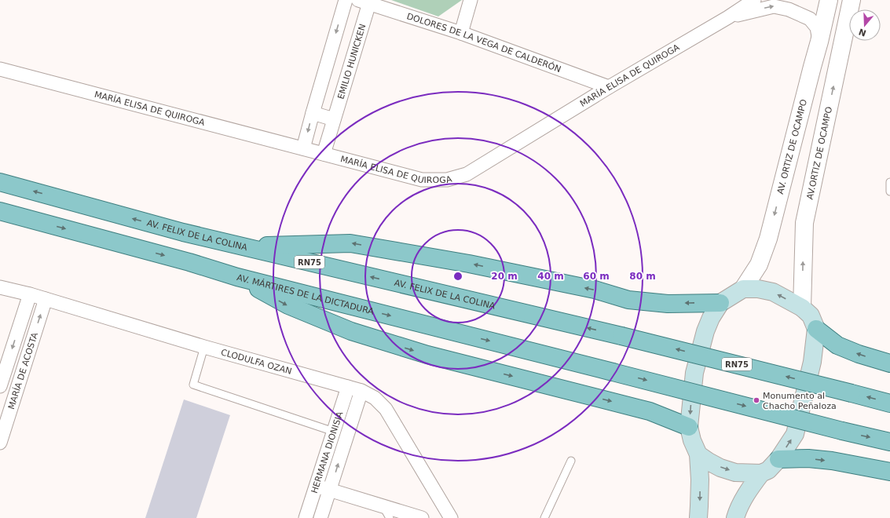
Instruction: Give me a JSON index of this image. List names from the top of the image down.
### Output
{
  "streets": {
    "main road": ["AV. FELIX DE LA COLINA", "RN75", "AV. MÁRTIRES DE LA DICTADURA"],
    "street": [
      "DOLORES DE LA VEGA DE CALDERÓN",
      "EMILIO HUNICKEN",
      "MARÍA ELISA DE QUIROGA",
      "AV. ORTIZ DE OCAMPO",
      "AV.ORTIZ DE OCAMPO",
      "CLODULFA OZAN",
      "MARÍA DE ACOSTA",
      "HERMANA DIONISIA"
    ]
  },
  "crossings": [
    ["DOLORES DE LA VEGA DE CALDERÓN", "EMILIO HUNICKEN"],
    ["DOLORES DE LA VEGA DE CALDERÓN", "MARÍA ELISA DE QUIROGA"],
    ["EMILIO HUNICKEN", "MARÍA ELISA DE QUIROGA"],
    ["CLODULFA OZAN", "MARÍA DE ACOSTA"],
    ["CLODULFA OZAN", "HERMANA DIONISIA"]
  ],
  "one_way": ["AV. ORTIZ DE OCAMPO", "AV.ORTIZ DE OCAMPO"],
  "places": ["Monumento al Chacho Peñaloza"],
  "north": "bottom",
  "rings": [
    "20 m",
    "40 m",
    "60 m",
    "80 m"
  ]
}
